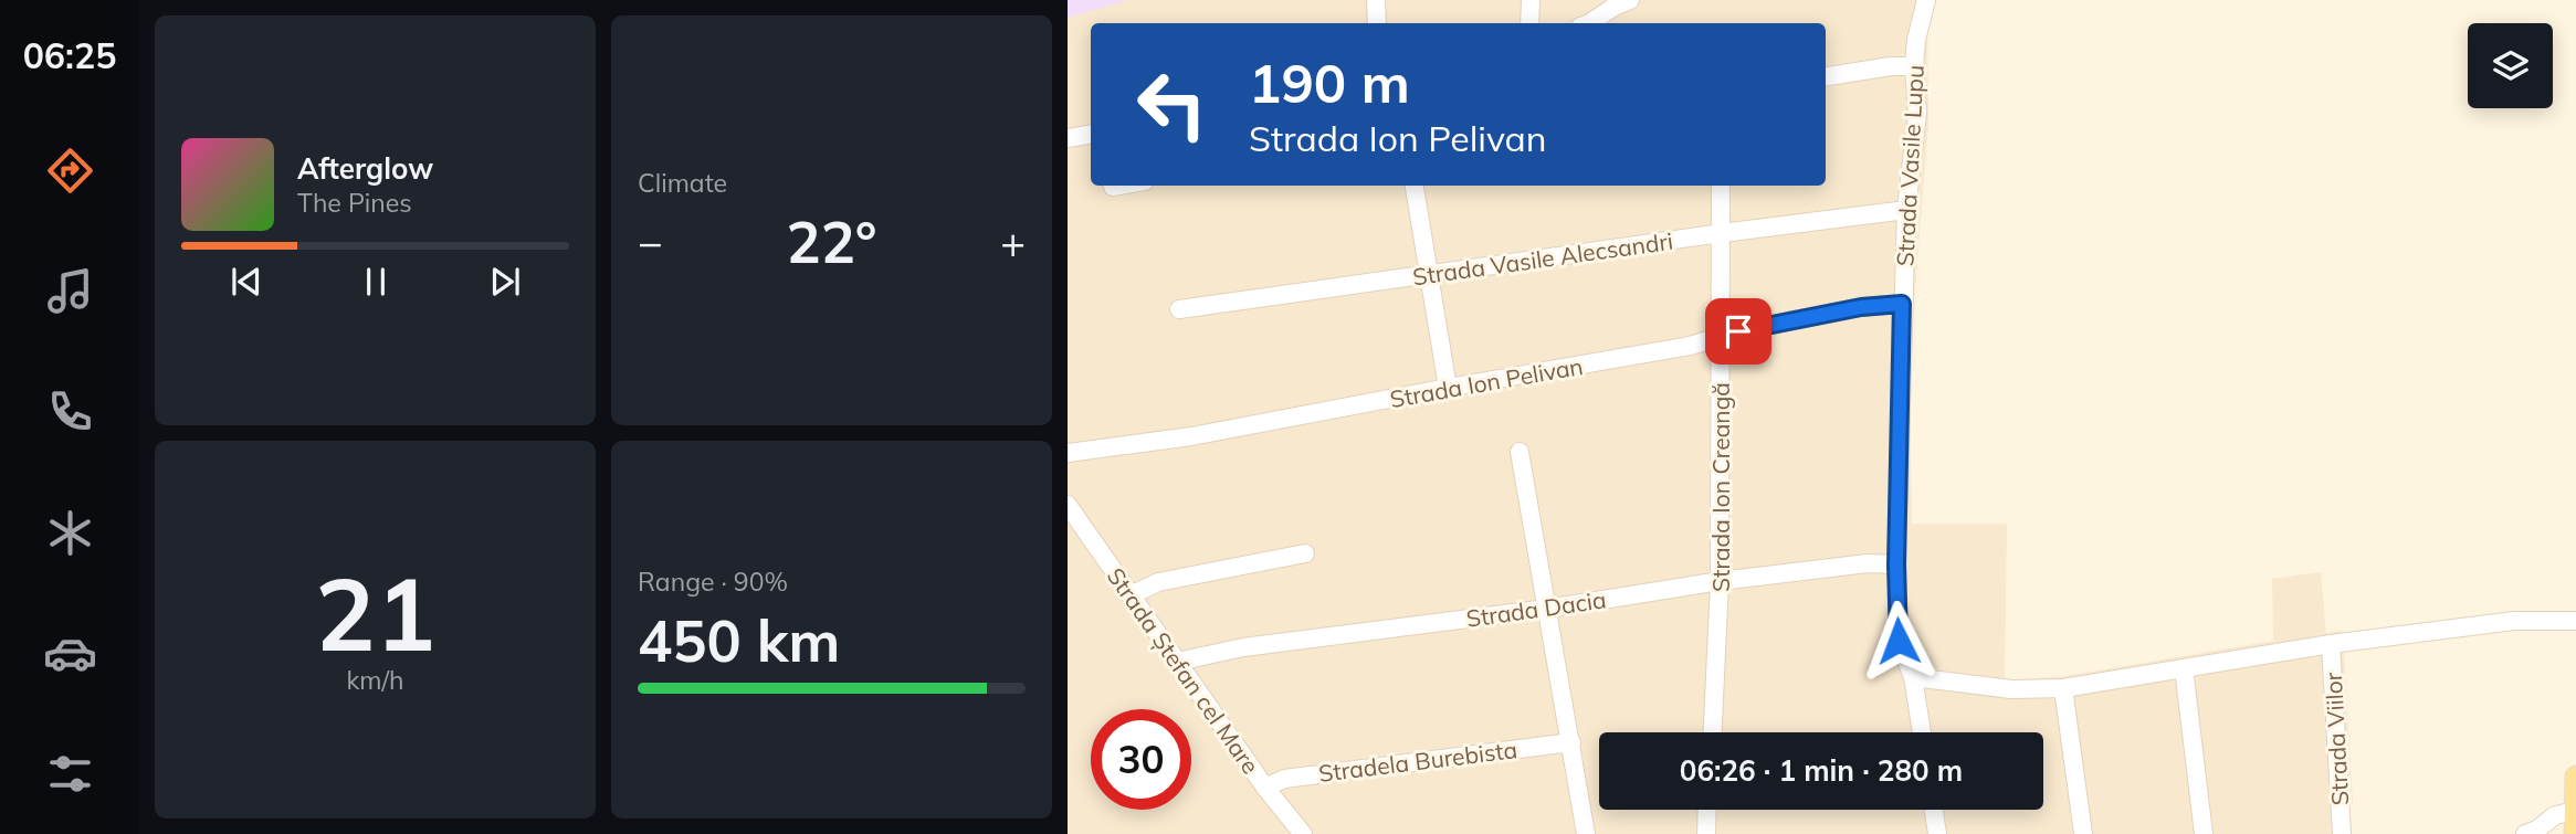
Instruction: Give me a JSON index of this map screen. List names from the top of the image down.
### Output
{
  "streets": {
    "street": [
      "Strada Vasile Lupu",
      "Strada Vasile Alecsandri",
      "Strada Ion Pelivan",
      "Strada Ion Creangă",
      "Strada Dacia",
      "Strada Ștefan cel Mare",
      "Strada Viilor",
      "Stradela Burebista"
    ]
  },
  "crossings": [
    ["Strada Vasile Lupu", "Strada Vasile Alecsandri"],
    ["Strada Vasile Lupu", "Strada Ion Pelivan"],
    ["Strada Vasile Lupu", "Strada Dacia"],
    ["Strada Vasile Alecsandri", "Strada Ion Creangă"],
    ["Strada Ion Pelivan", "Strada Ion Creangă"],
    ["Strada Ion Creangă", "Strada Dacia"],
    ["Strada Dacia", "Strada Ștefan cel Mare"],
    ["Strada Ștefan cel Mare", "Stradela Burebista"]
  ],
  "page": {
    "tabs": "06:25",
    "tile": [
      "Climate",
      ["21", "km/h"],
      ["Range · 90%", "450 km"]
    ],
    "turn": ["190 m", "Strada Ion Pelivan"],
    "song": ["Afterglow", "The Pines"],
    "heat": ["−", "22°", "+"],
    "limit": "30",
    "trip": "06:26 · 1 min · 280 m"
  }
}
